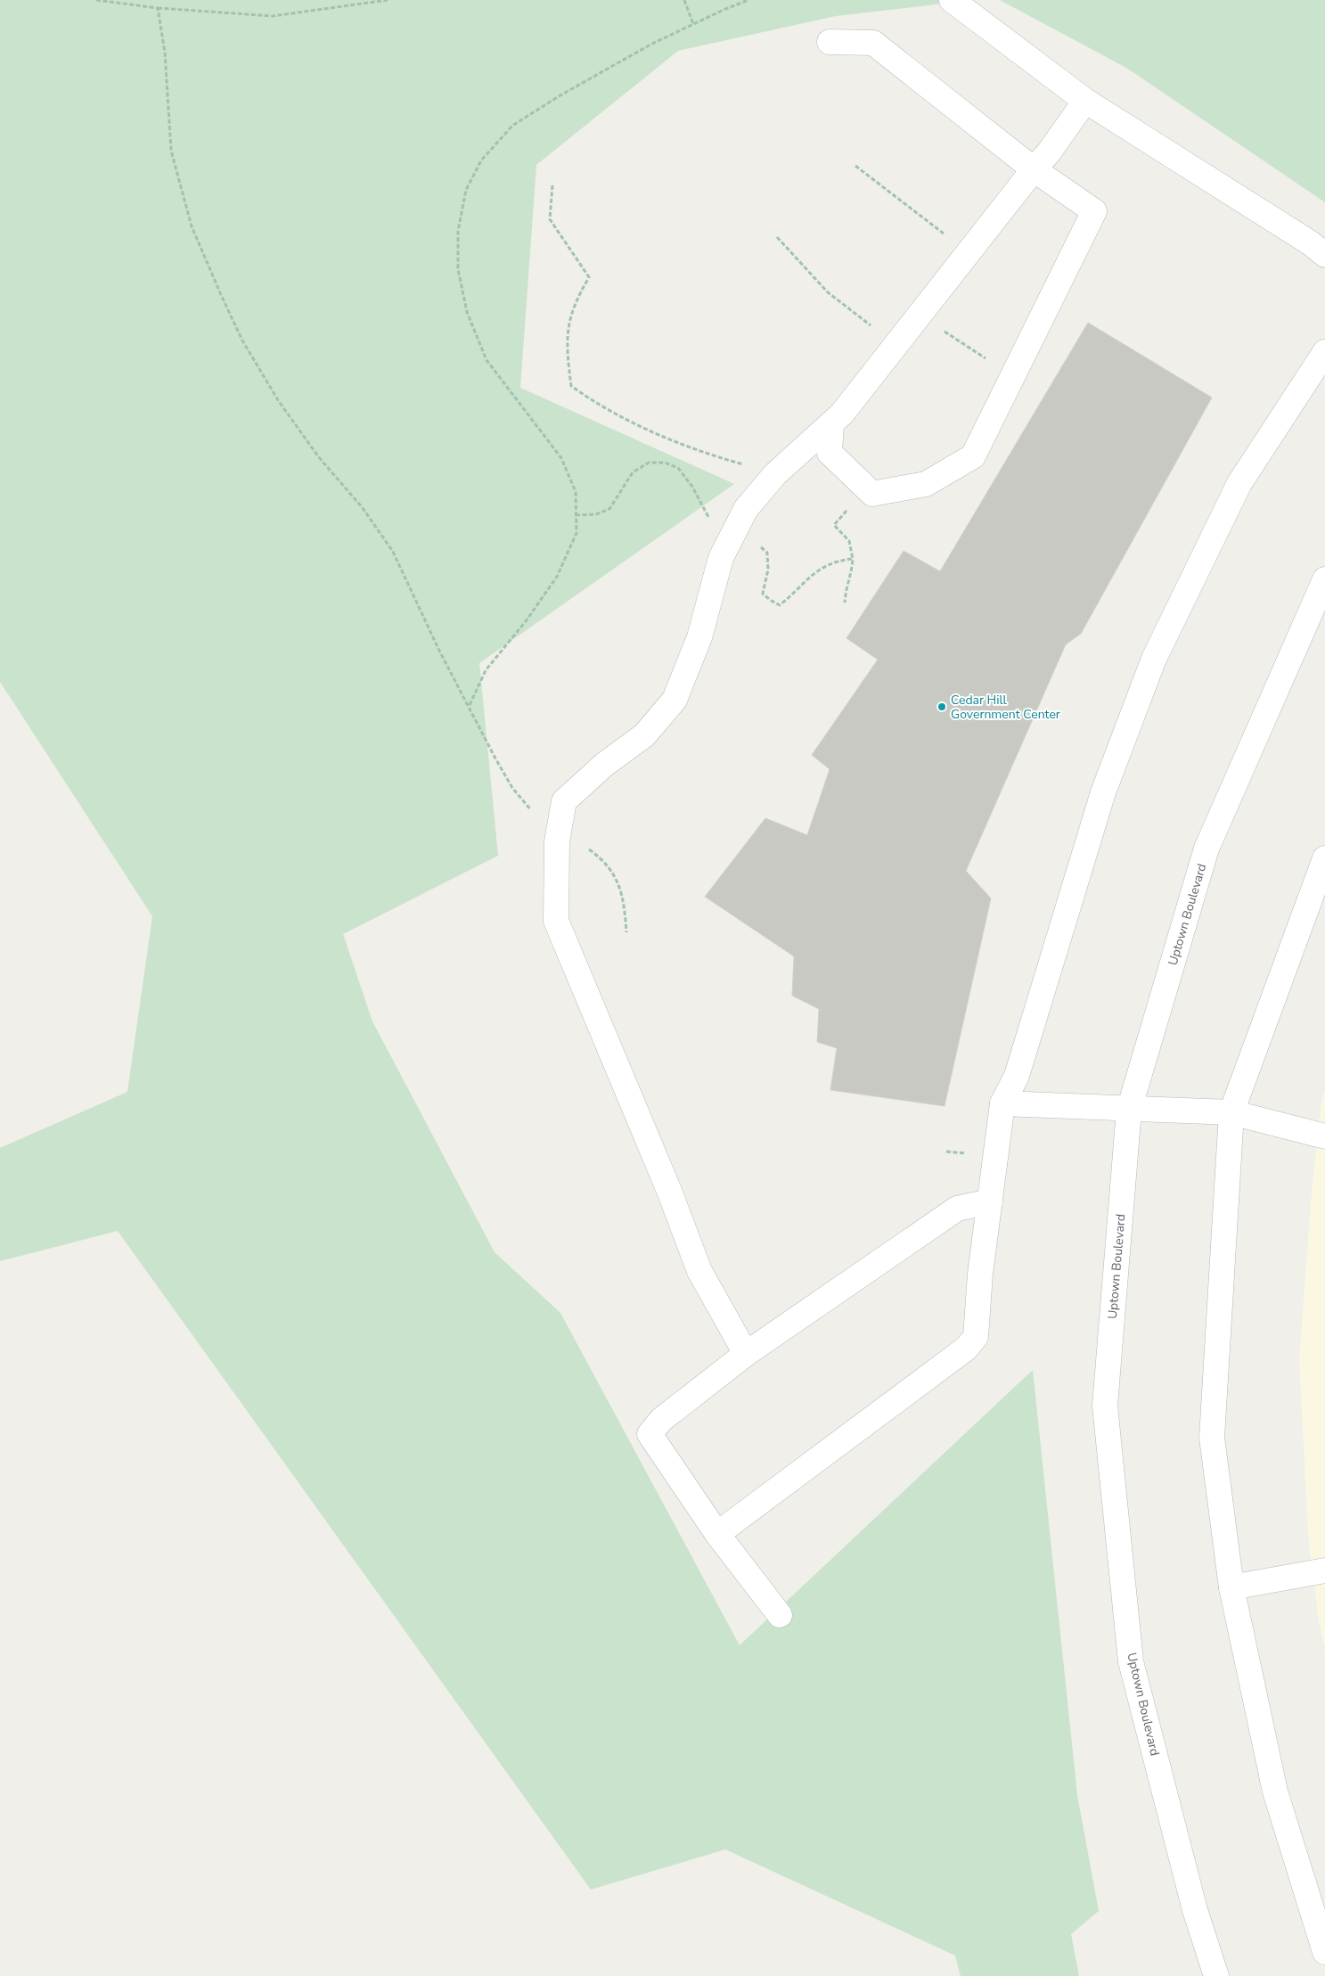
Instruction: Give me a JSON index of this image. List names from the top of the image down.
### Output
{
  "streets": {
    "street": ["Uptown Boulevard"]
  },
  "places": ["Cedar Hill Government Center"]
}
